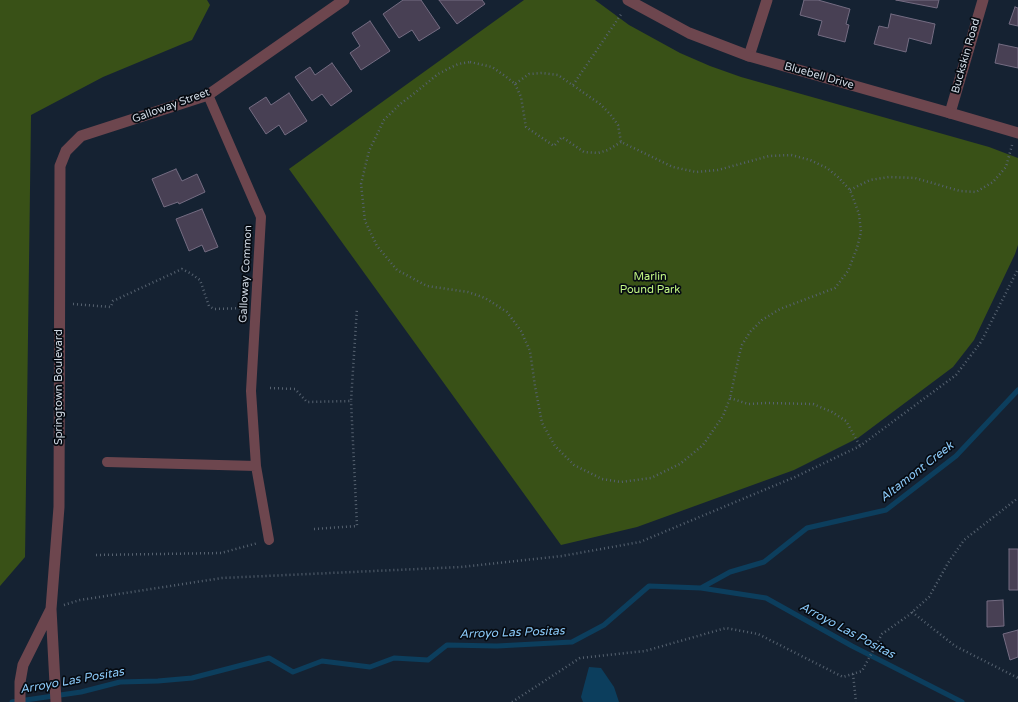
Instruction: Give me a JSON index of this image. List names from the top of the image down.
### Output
{
  "streets": {
    "street": [
      "Buckskin Road",
      "Bluebell Drive",
      "Galloway Street",
      "Springtown Boulevard"
    ],
    "lane": ["Galloway Common"]
  },
  "crossings": [
    ["Buckskin Road", "Bluebell Drive"],
    ["Galloway Street", "Galloway Common"],
    ["Galloway Street", "Springtown Boulevard"]
  ],
  "water": ["Altamont Creek", "Arroyo Las Positas"],
  "parks": ["Marlin Pound Park"]
}
